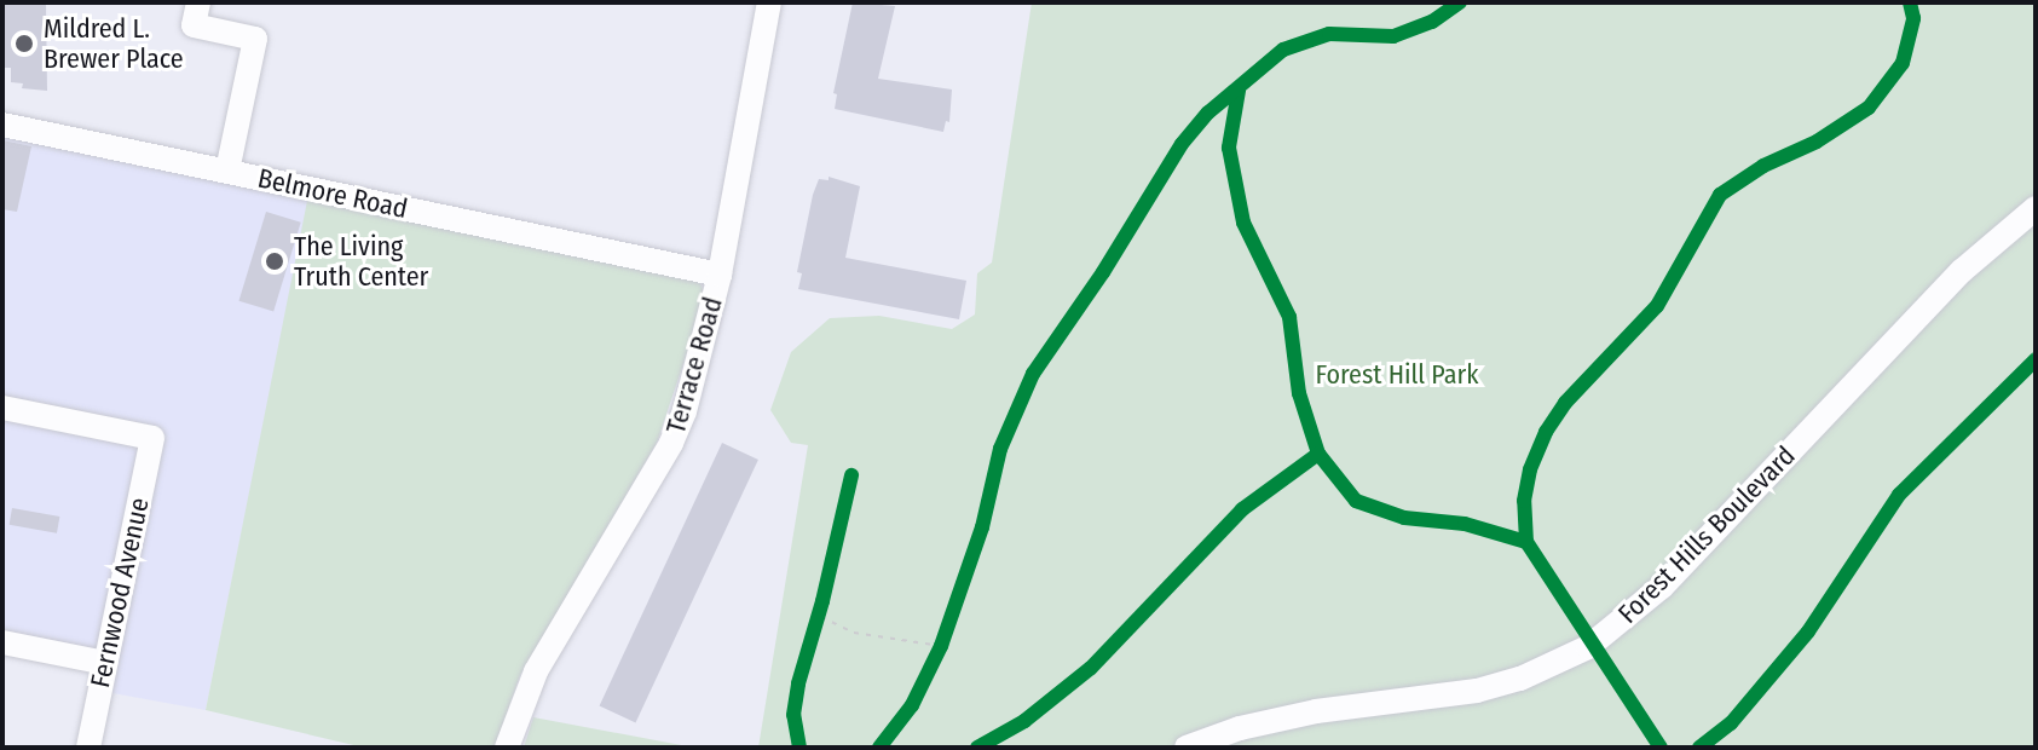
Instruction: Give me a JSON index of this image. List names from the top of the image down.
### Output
{
  "streets": {
    "street": [
      "Belmore Road",
      "Terrace Road",
      "Forest Hills Boulevard",
      "Fernwood Avenue"
    ]
  },
  "crossings": [
    ["Belmore Road", "Terrace Road"]
  ],
  "parks": ["Forest Hill Park"],
  "places": ["Mildred L. Brewer Place", "The Living Truth Center"]
}
